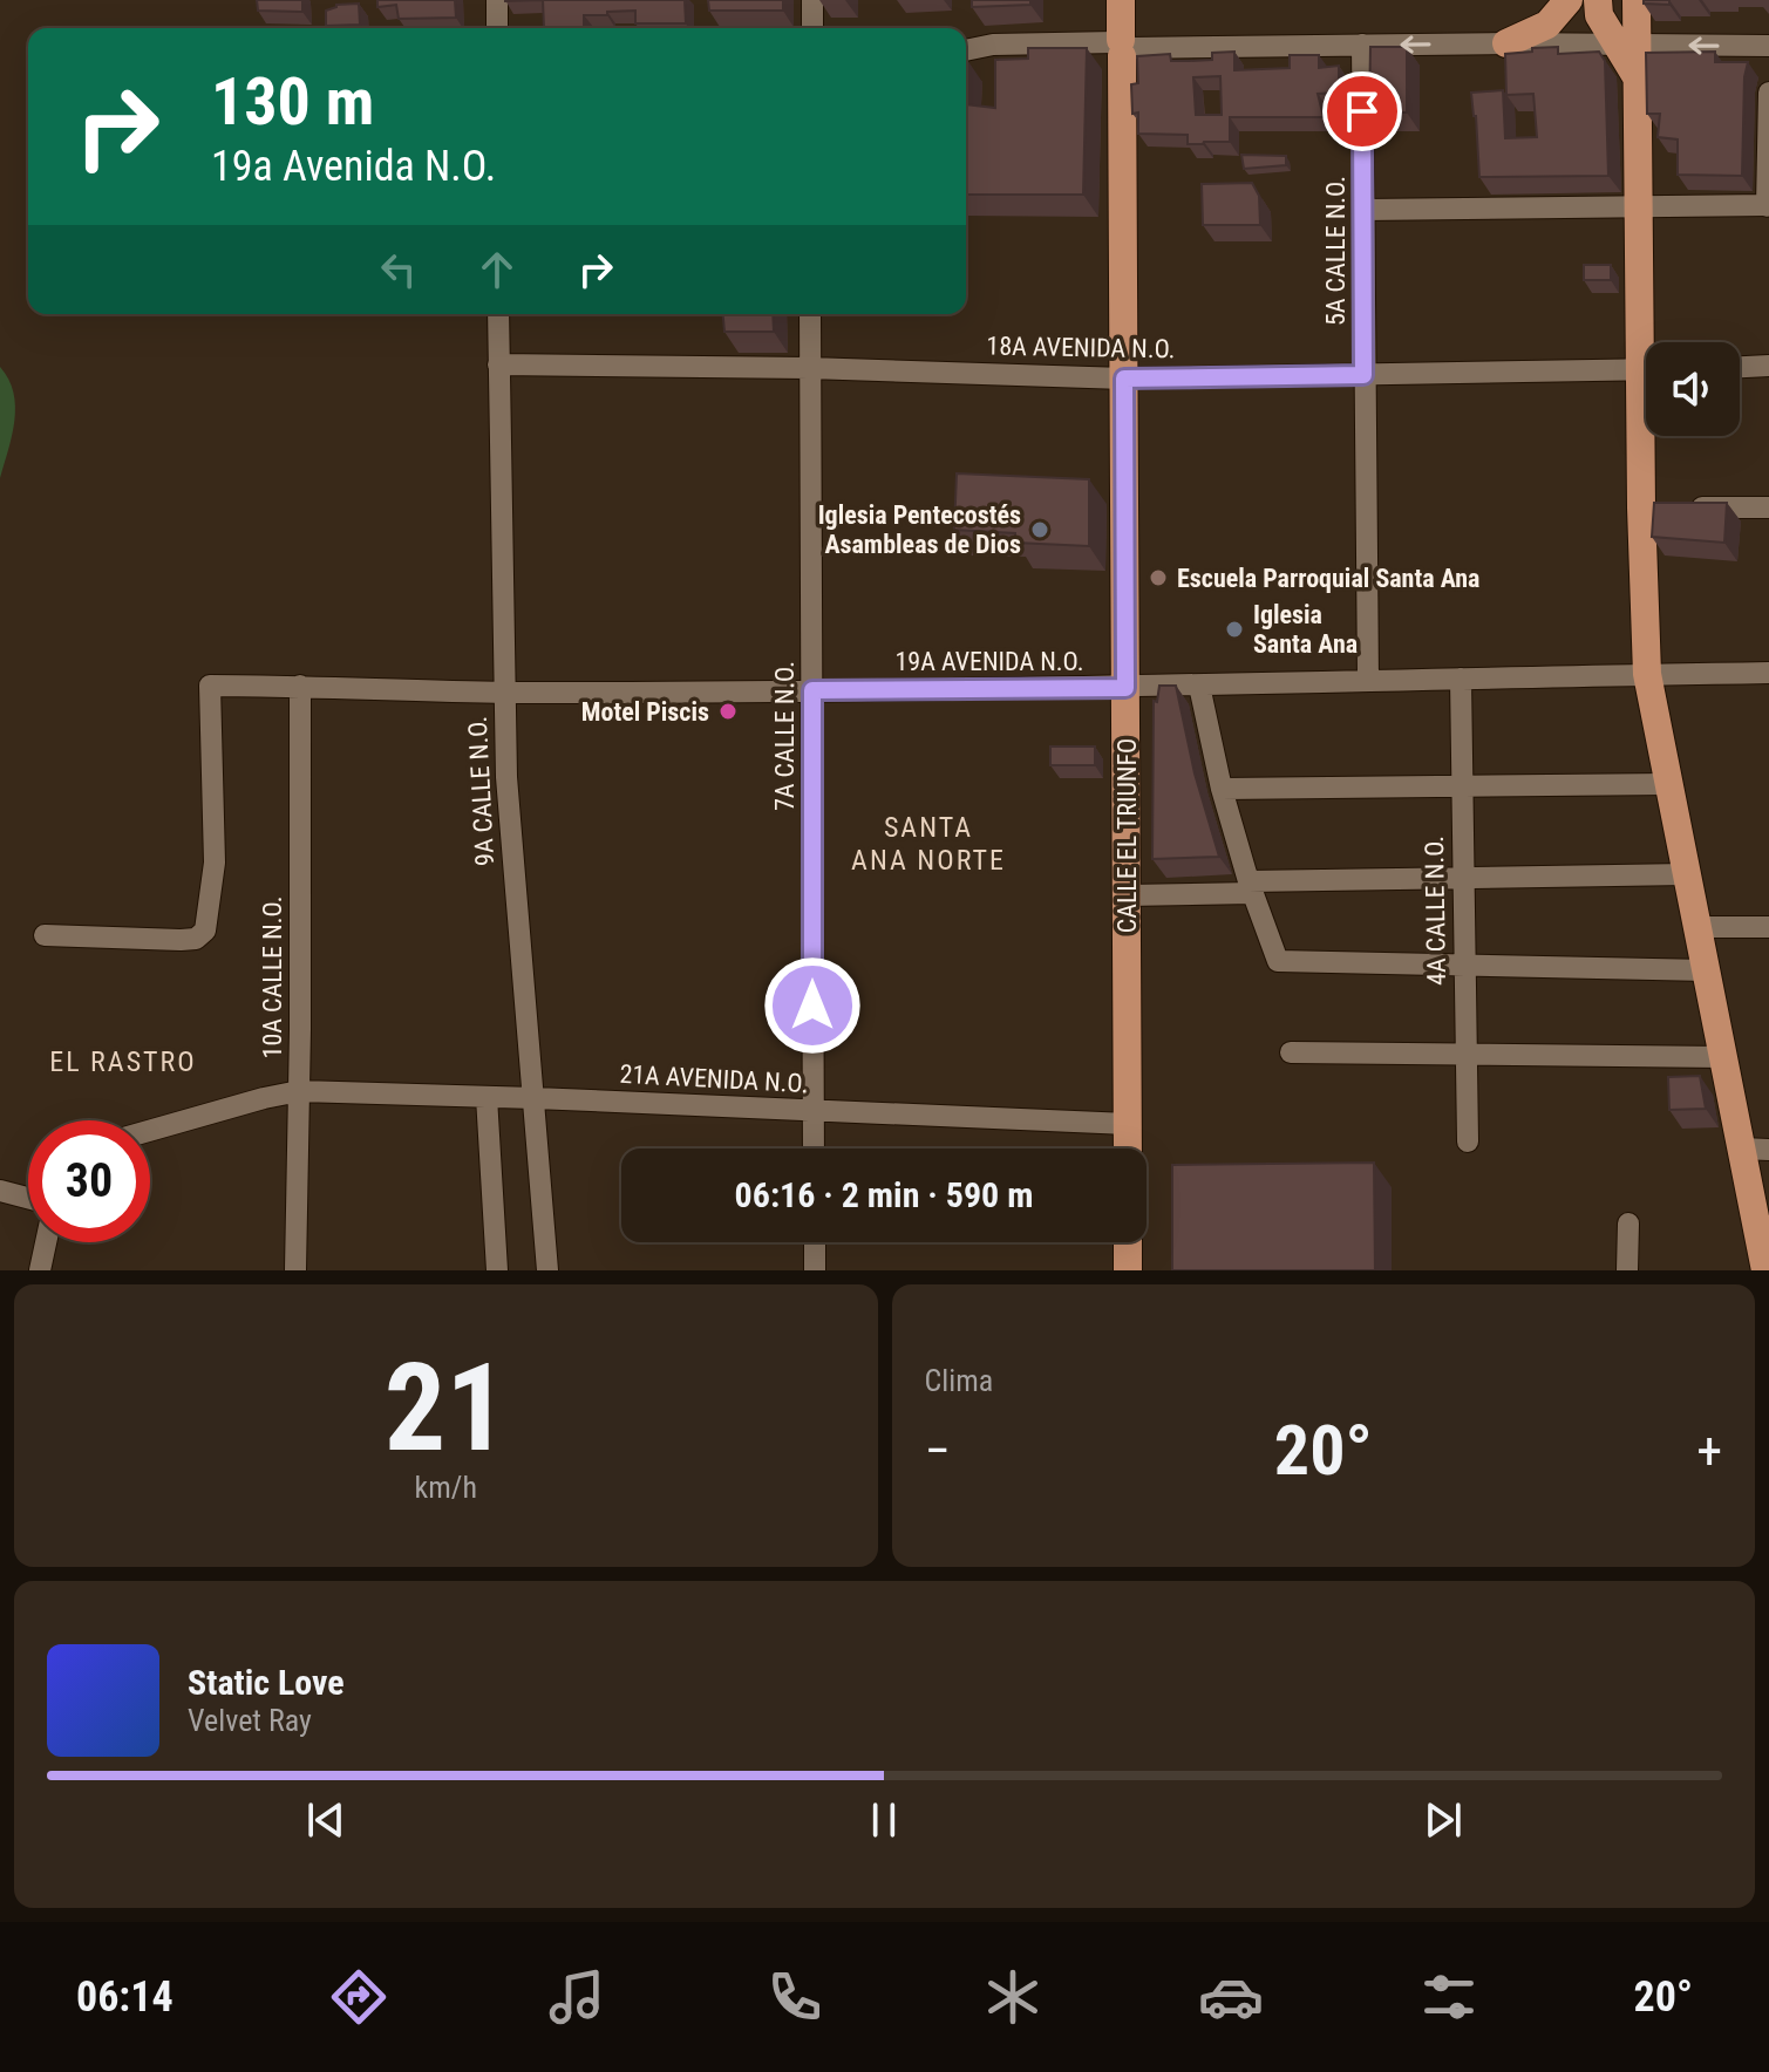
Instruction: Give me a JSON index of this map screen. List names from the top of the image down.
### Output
{
  "streets": {
    "main road": ["CALLE EL TRIUNFO"],
    "street": [
      "5A CALLE N.O.",
      "18A AVENIDA N.O.",
      "19A AVENIDA N.O.",
      "7A CALLE N.O.",
      "9A CALLE N.O.",
      "4A CALLE N.O.",
      "10A CALLE N.O.",
      "21A AVENIDA N.O."
    ]
  },
  "crossings": [
    ["5A CALLE N.O.", "18A AVENIDA N.O."],
    ["5A CALLE N.O.", "19A AVENIDA N.O."],
    ["18A AVENIDA N.O.", "7A CALLE N.O."],
    ["18A AVENIDA N.O.", "9A CALLE N.O."],
    ["18A AVENIDA N.O.", "CALLE EL TRIUNFO"],
    ["19A AVENIDA N.O.", "7A CALLE N.O."],
    ["19A AVENIDA N.O.", "9A CALLE N.O."],
    ["19A AVENIDA N.O.", "CALLE EL TRIUNFO"],
    ["19A AVENIDA N.O.", "4A CALLE N.O."],
    ["19A AVENIDA N.O.", "10A CALLE N.O."],
    ["7A CALLE N.O.", "21A AVENIDA N.O."],
    ["9A CALLE N.O.", "21A AVENIDA N.O."],
    ["CALLE EL TRIUNFO", "21A AVENIDA N.O."],
    ["10A CALLE N.O.", "21A AVENIDA N.O."]
  ],
  "districts": ["SANTA ANA NORTE", "EL RASTRO"],
  "places": [
    "Iglesia Pentecostés Asambleas de Dios",
    "Escuela Parroquial Santa Ana",
    "Iglesia Santa Ana",
    "Motel Piscis"
  ],
  "page": {
    "turn": ["130 m", "19a Avenida N.O."],
    "limit": "30",
    "trip": "06:16 · 2 min · 590 m",
    "tile": [
      ["21", "km/h"],
      "Clima"
    ],
    "heat": ["−", "20°", "+"],
    "song": ["Static Love", "Velvet Ray"],
    "tabs": ["06:14", "20°"]
  }
}
